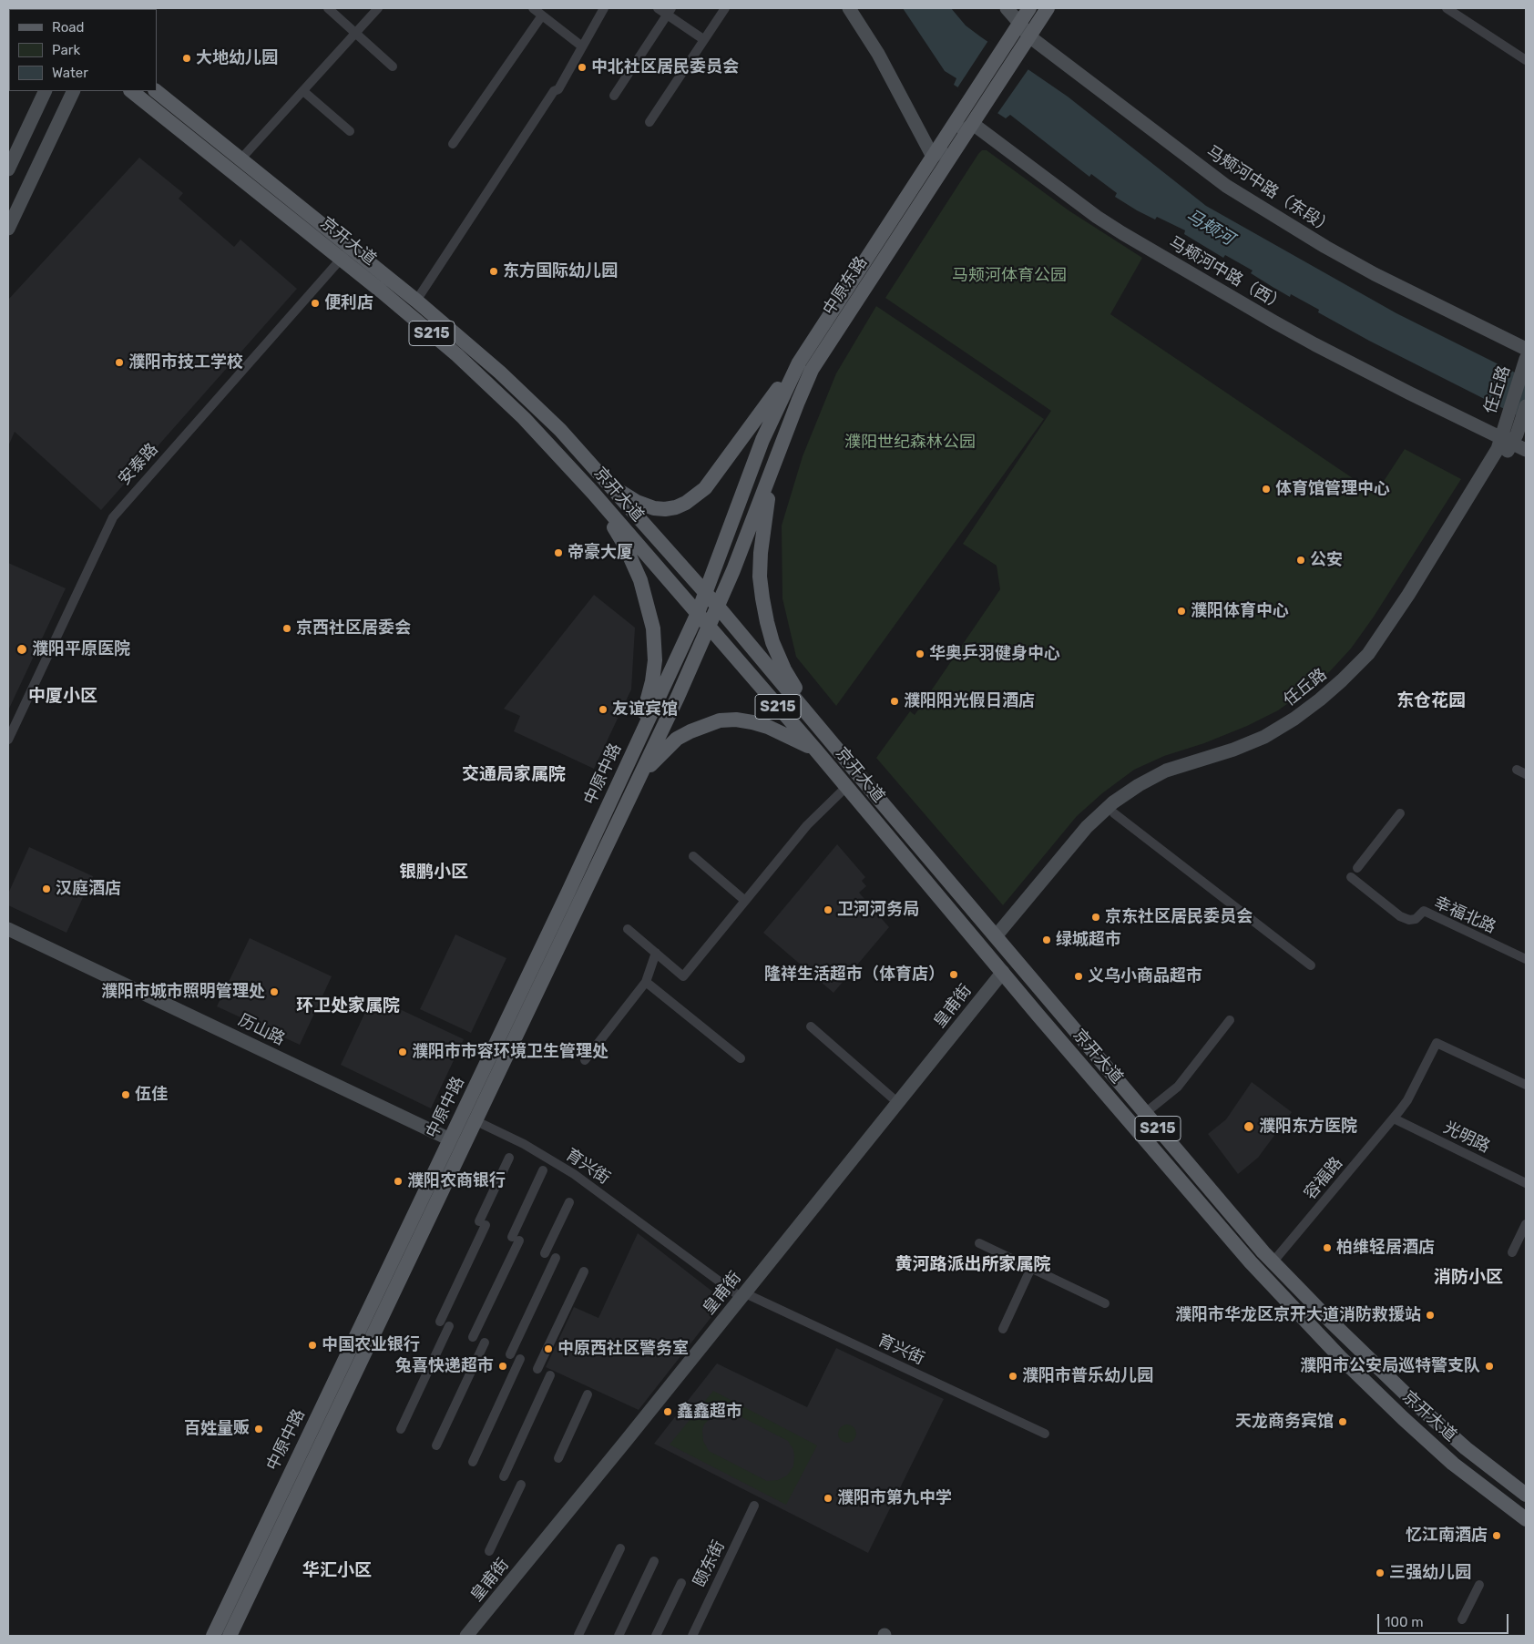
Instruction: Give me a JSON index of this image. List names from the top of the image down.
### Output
{
  "streets": {
    "main road": [
      "京开大道",
      "中原东路",
      "S215",
      "中原中路"
    ],
    "street": [
      "马颊河中路（东段）",
      "马颊河中路（西）",
      "任丘路",
      "安泰路",
      "幸福北路",
      "皇甫街",
      "历山路",
      "光明路",
      "育兴街",
      "容福路",
      "颐东街"
    ]
  },
  "crossings": [
    ["马颊河中路（东段）", "中原东路"],
    ["京开大道", "中原东路"],
    ["京开大道", "任丘路"],
    ["京开大道", "安泰路"],
    ["京开大道", "中原中路"],
    ["京开大道", "皇甫街"],
    ["京开大道", "容福路"],
    ["马颊河中路（西）", "中原东路"],
    ["马颊河中路（西）", "任丘路"],
    ["中原东路", "中原中路"],
    ["中原中路", "历山路"],
    ["中原中路", "育兴街"],
    ["皇甫街", "育兴街"],
    ["光明路", "容福路"]
  ],
  "districts": [
    "中厦小区",
    "东仓花园",
    "交通局家属院",
    "银鹏小区",
    "环卫处家属院",
    "黄河路派出所家属院",
    "消防小区",
    "华汇小区"
  ],
  "water": ["马颊河"],
  "parks": ["马颊河体育公园", "濮阳世纪森林公园"],
  "places": [
    "大地幼儿园",
    "中北社区居民委员会",
    "东方国际幼儿园",
    "便利店",
    "濮阳市技工学校",
    "体育馆管理中心",
    "帝豪大厦",
    "公安",
    "濮阳体育中心",
    "京西社区居委会",
    "濮阳平原医院",
    "华奥乒羽健身中心",
    "濮阳阳光假日酒店",
    "友谊宾馆",
    "汉庭酒店",
    "卫河河务局",
    "京东社区居民委员会",
    "绿城超市",
    "隆祥生活超市（体育店）",
    "义乌小商品超市",
    "濮阳市城市照明管理处",
    "濮阳市市容环境卫生管理处",
    "伍佳",
    "濮阳东方医院",
    "濮阳农商银行",
    "柏维轻居酒店",
    "濮阳市华龙区京开大道消防救援站",
    "中国农业银行",
    "中原西社区警务室",
    "兔喜快递超市",
    "濮阳市公安局巡特警支队",
    "濮阳市普乐幼儿园",
    "鑫鑫超市",
    "天龙商务宾馆",
    "百姓量贩",
    "濮阳市第九中学",
    "忆江南酒店",
    "三强幼儿园"
  ],
  "legend": ["Road", "Park", "Water"],
  "scale_bar": "100 m"
}
